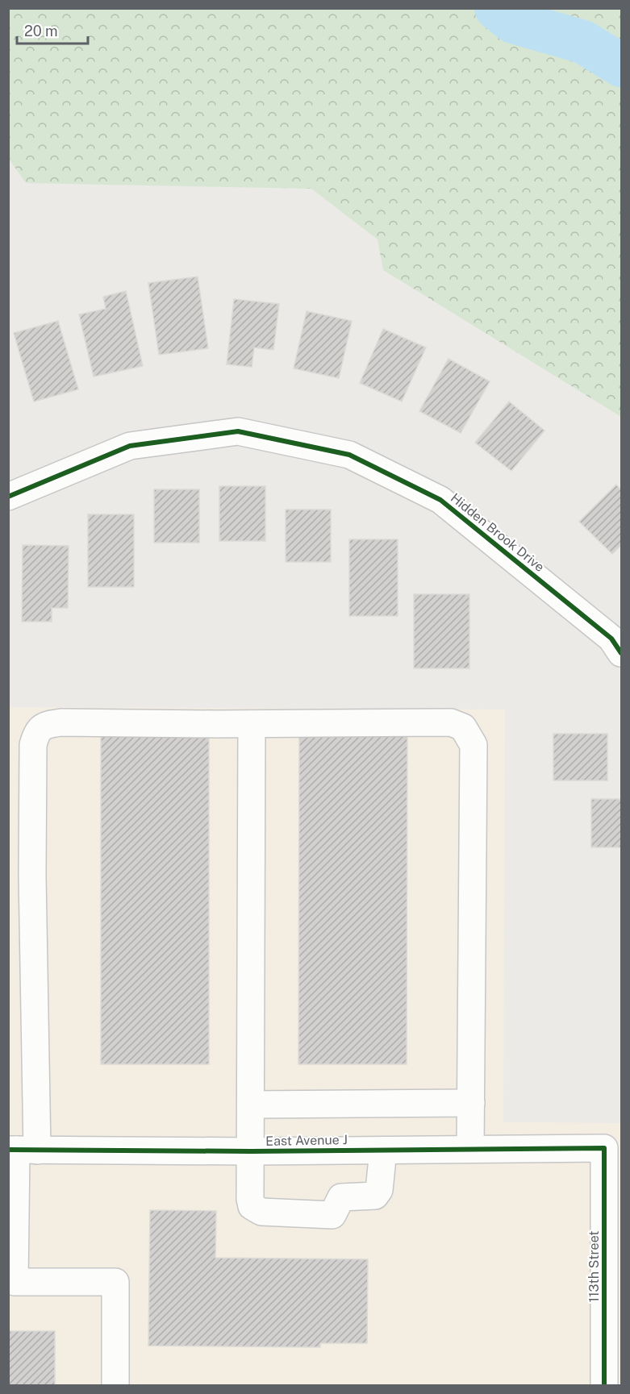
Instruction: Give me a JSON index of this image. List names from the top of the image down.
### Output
{
  "streets": {
    "street": ["Hidden Brook Drive", "East Avenue J", "113th Street"]
  },
  "crossings": [
    ["East Avenue J", "113th Street"]
  ],
  "scale_bar": "20 m"
}
